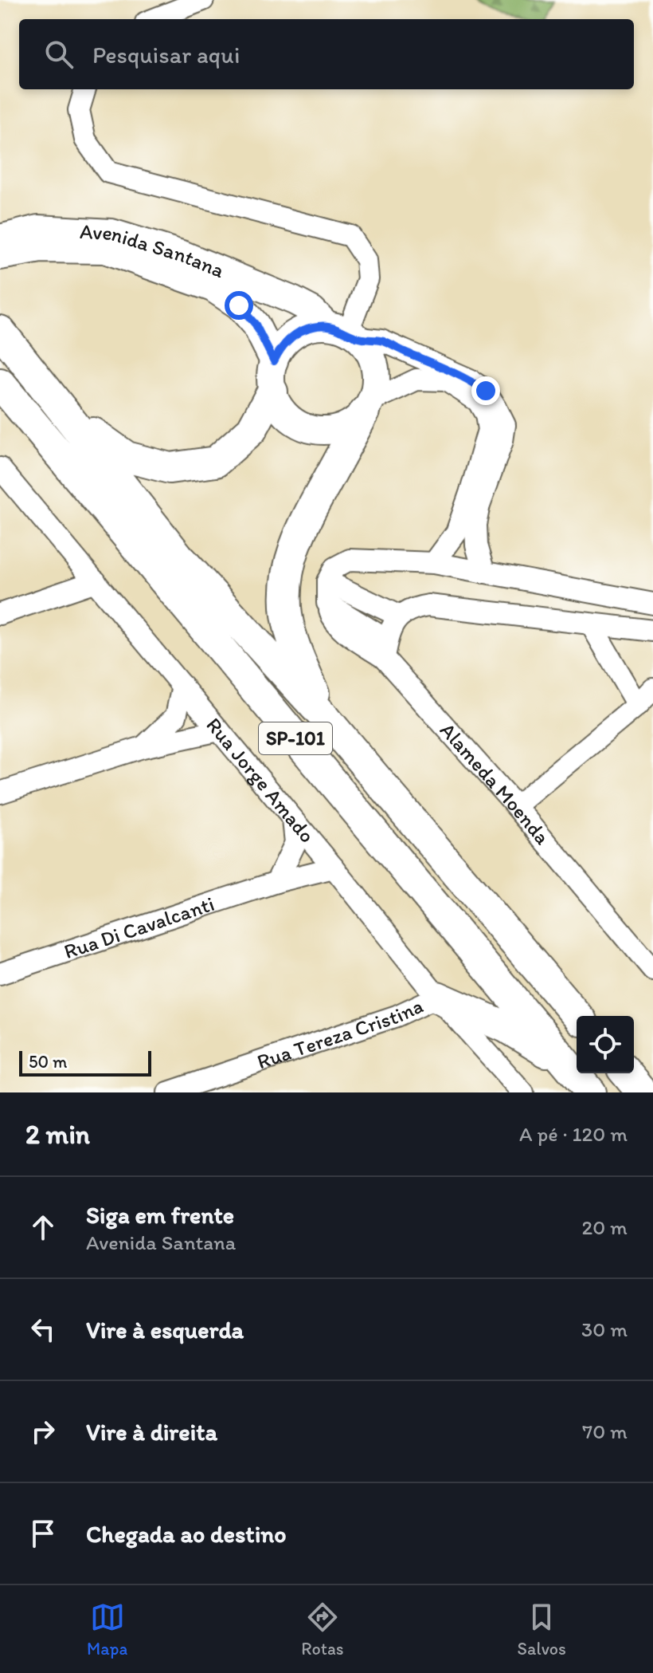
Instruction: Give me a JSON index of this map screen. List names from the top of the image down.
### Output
{
  "streets": {
    "highway": ["SP-101"],
    "main road": ["Avenida Santana"],
    "street": [
      "Rua Jorge Amado",
      "Alameda Moenda",
      "Rua Di Cavalcanti",
      "Rua Tereza Cristina"
    ]
  },
  "crossings": [
    ["Rua Jorge Amado", "Rua Di Cavalcanti"],
    ["Rua Jorge Amado", "Rua Tereza Cristina"]
  ],
  "scale_bar": "50 m",
  "page": {
    "search": "Pesquisar aqui",
    "scale": "50 m",
    "heading": ["2 min", "A pé · 120 m"],
    "list": [
      ["Siga em frente", "Avenida Santana", "20 m"],
      ["Vire à esquerda", "30 m"],
      ["Vire à direita", "70 m"],
      "Chegada ao destino"
    ],
    "nav": ["Mapa", "Rotas", "Salvos"]
  }
}
